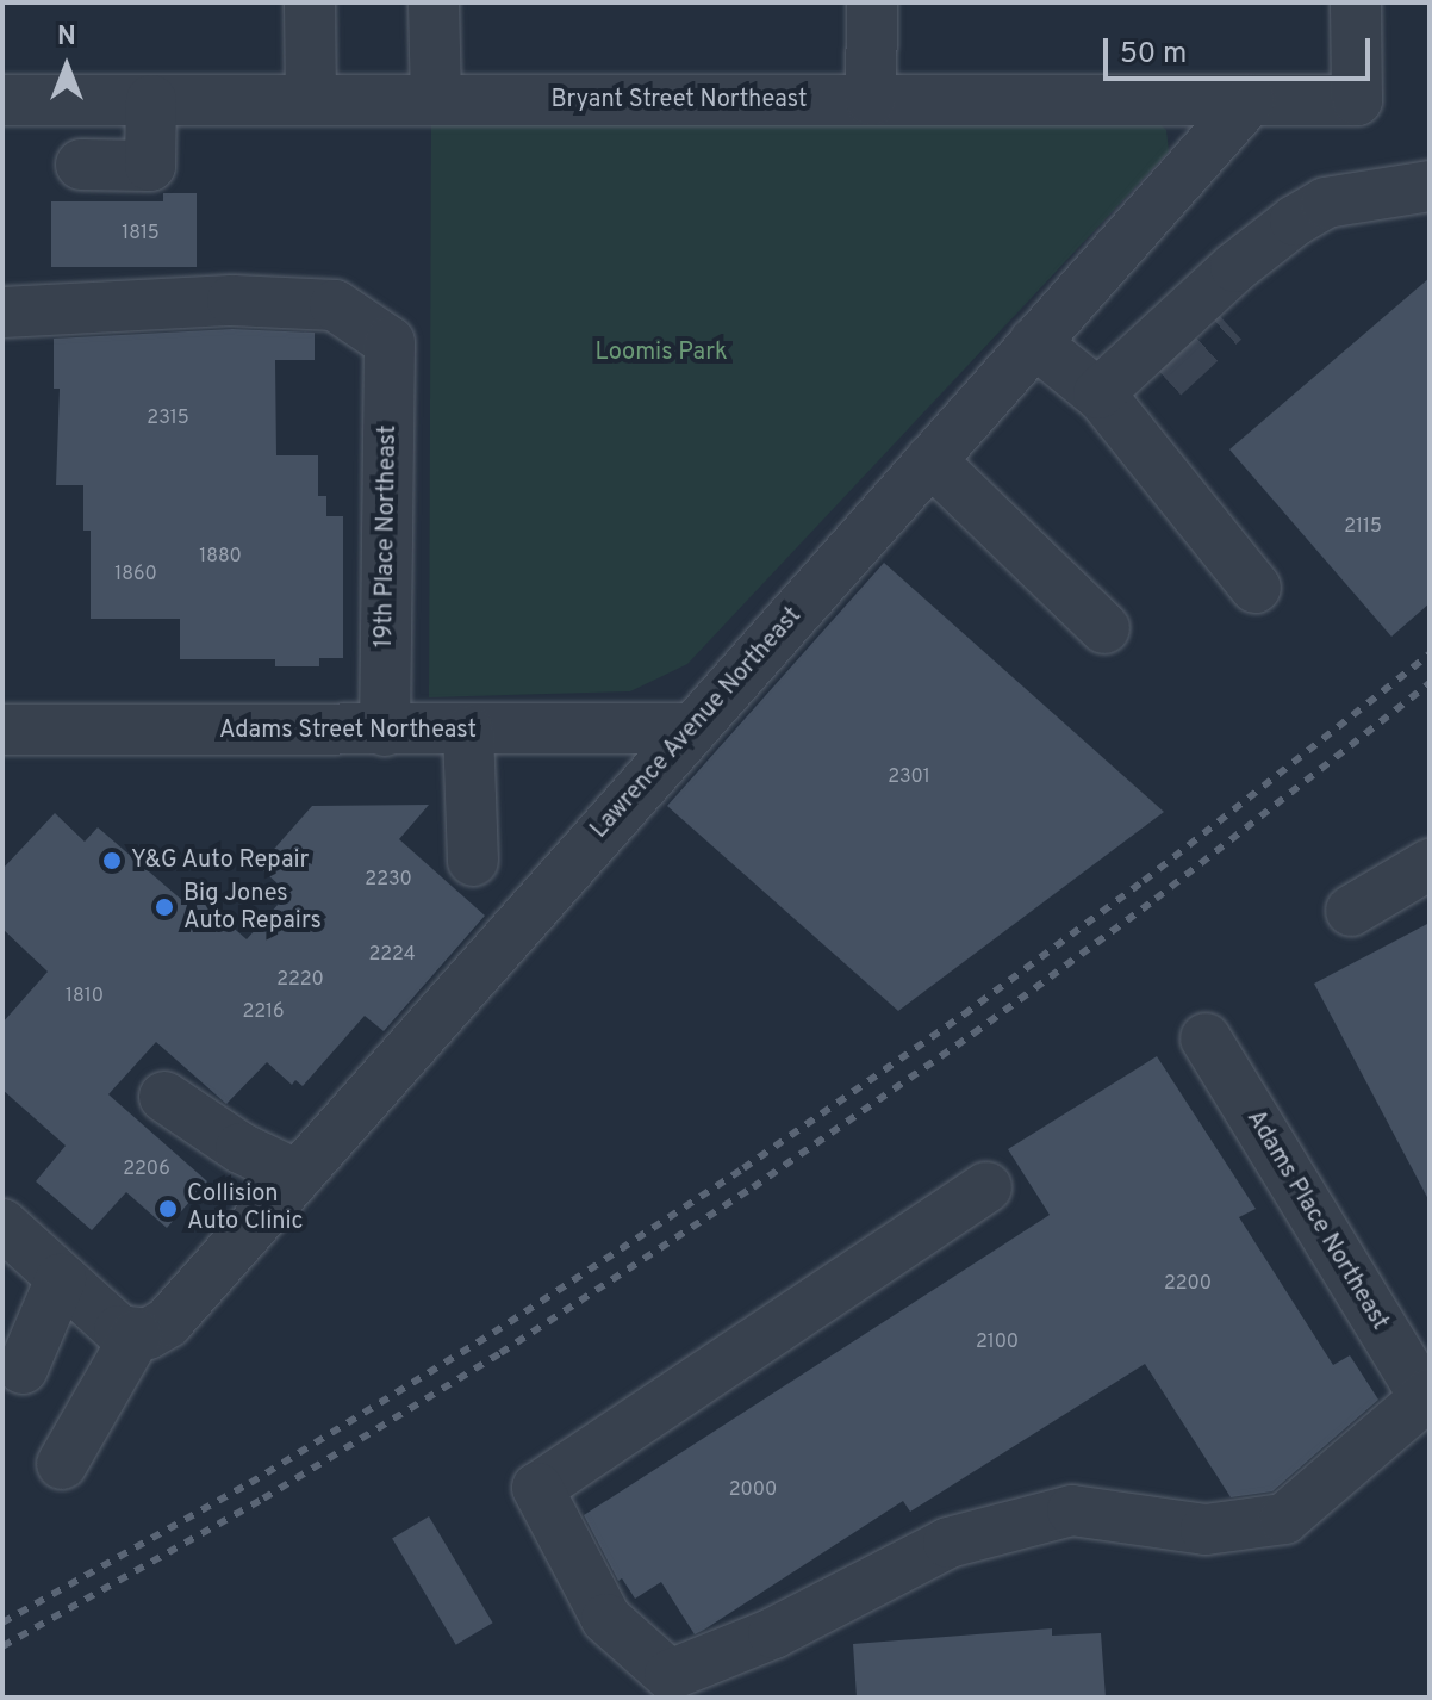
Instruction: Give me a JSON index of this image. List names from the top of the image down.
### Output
{
  "streets": {
    "street": [
      "Bryant Street Northeast",
      "19th Place Northeast",
      "Lawrence Avenue Northeast",
      "Adams Street Northeast",
      "Adams Place Northeast"
    ]
  },
  "crossings": [
    ["Bryant Street Northeast", "Lawrence Avenue Northeast"],
    ["19th Place Northeast", "Adams Street Northeast"],
    ["Lawrence Avenue Northeast", "Adams Street Northeast"]
  ],
  "parks": ["Loomis Park"],
  "places": ["Y&G Auto Repair", "Big Jones Auto Repairs", "Collision Auto Clinic"],
  "house_numbers": [
    "1815",
    "2315",
    "2115",
    "1880",
    "1860",
    "2301",
    "2230",
    "2224",
    "2220",
    "1810",
    "2216",
    "2206",
    "2200",
    "2100",
    "2000"
  ],
  "scale_bar": "50 m",
  "north": "top"
}
